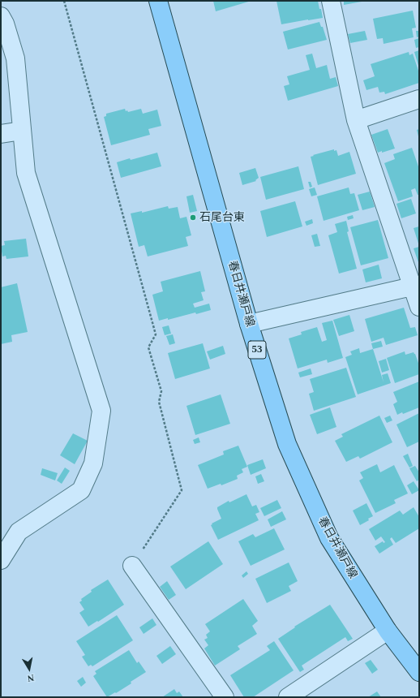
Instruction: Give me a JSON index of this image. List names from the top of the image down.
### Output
{
  "streets": {
    "main road": ["春日井瀬戸線", "53"]
  },
  "places": ["石尾台東"],
  "north": "bottom"
}
